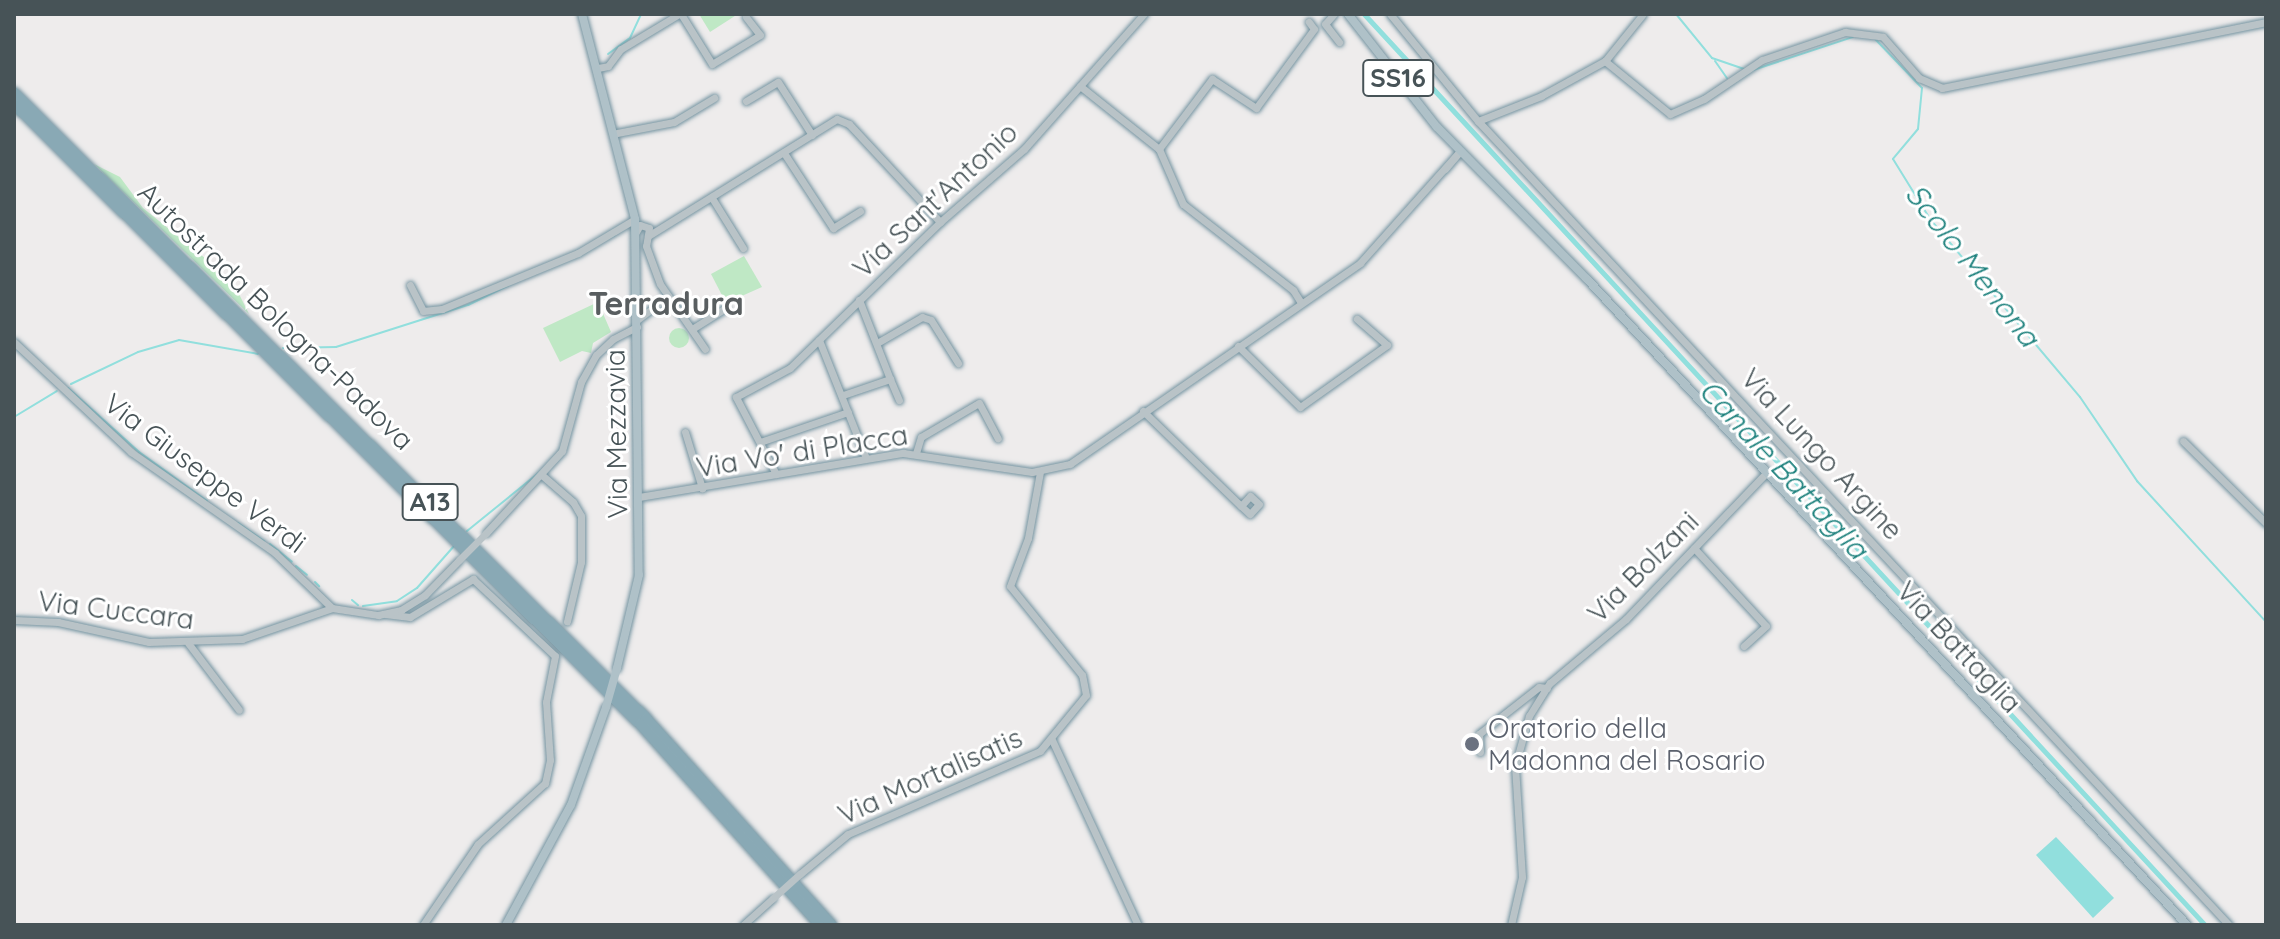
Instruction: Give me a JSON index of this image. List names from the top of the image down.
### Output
{
  "streets": {
    "highway": ["Autostrada Bologna-Padova", "A13"],
    "main road": ["SS16", "Via Mezzavia", "Via Battaglia"],
    "street": [
      "Via Sant'Antonio",
      "Via Vo' di Placca",
      "Via Lungo Argine",
      "Via Giuseppe Verdi",
      "Via Bolzani",
      "Via Cuccara",
      "Via Mortalisatis"
    ]
  },
  "crossings": [
    ["SS16", "Via Vo' di Placca"],
    ["SS16", "Via Battaglia"],
    ["Via Mezzavia", "Via Vo' di Placca"],
    ["Via Vo' di Placca", "Via Mortalisatis"],
    ["Via Giuseppe Verdi", "Via Cuccara"],
    ["Via Bolzani", "Via Battaglia"]
  ],
  "districts": ["Terradura"],
  "water": ["Scolo Menona", "Canale Battaglia"],
  "places": ["Oratorio della Madonna del Rosario"]
}
